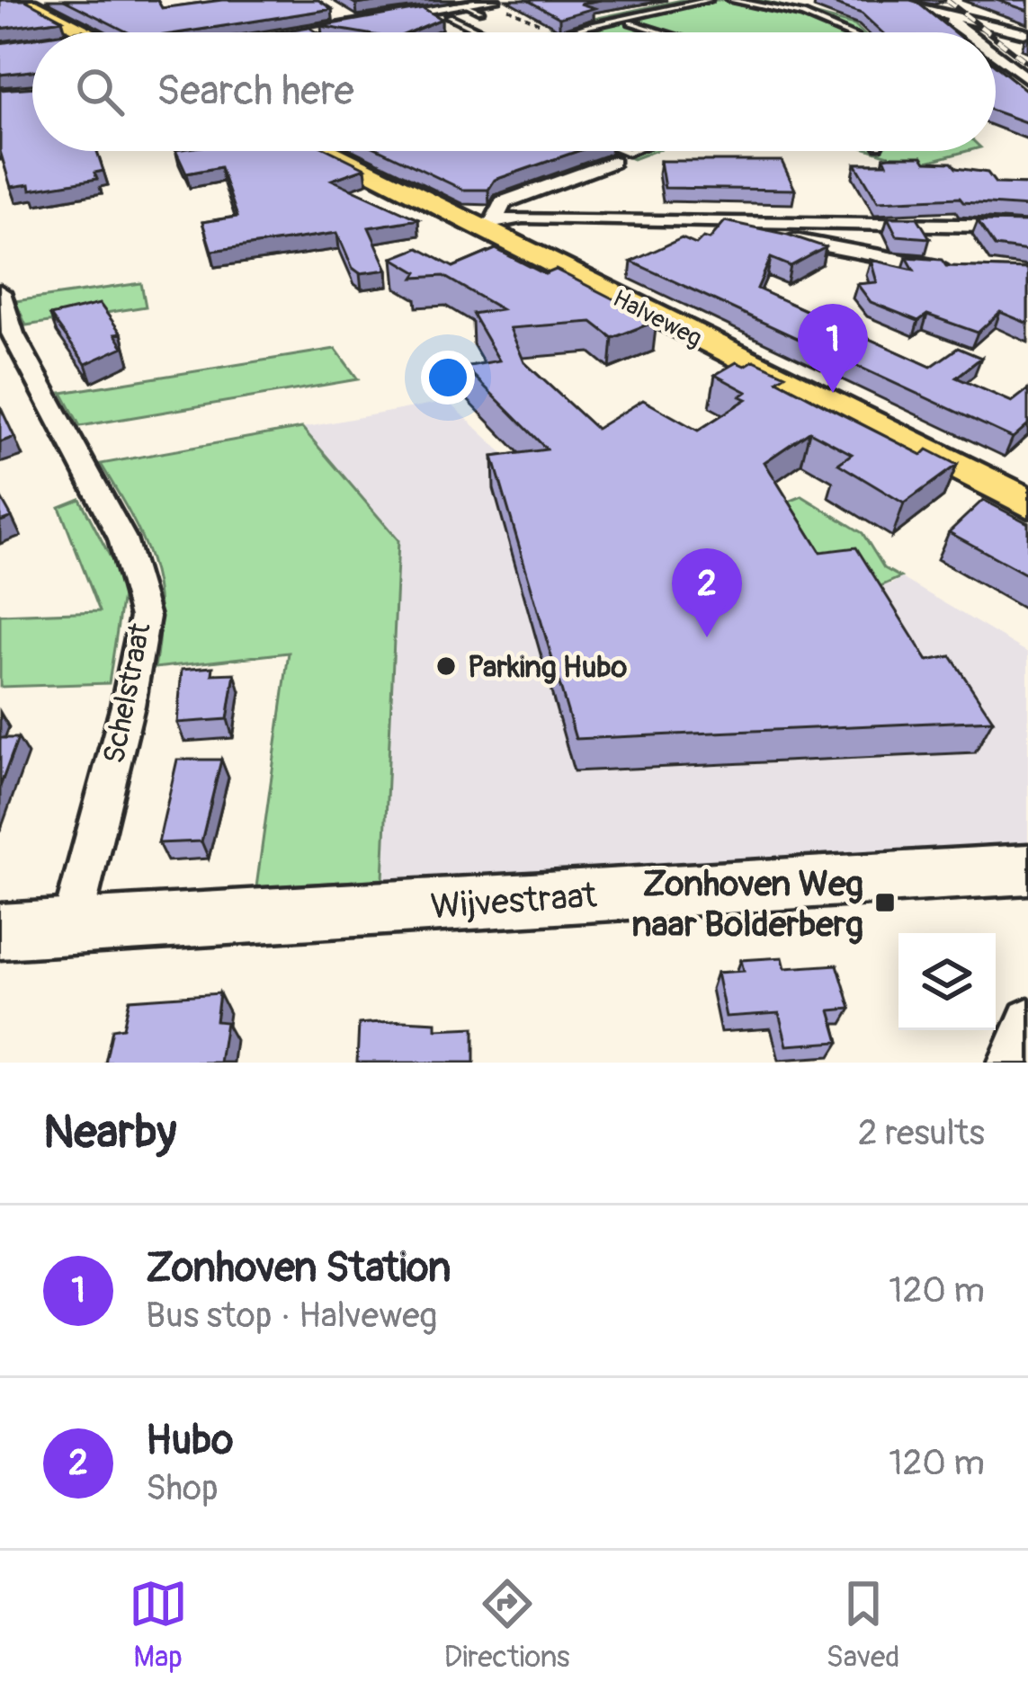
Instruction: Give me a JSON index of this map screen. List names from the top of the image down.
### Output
{
  "streets": {
    "main road": ["Halveweg"],
    "street": ["Schelstraat", "Wijvestraat"]
  },
  "crossings": [
    ["Schelstraat", "Wijvestraat"]
  ],
  "places": {
    "other": ["Parking Hubo"],
    "transit": ["Zonhoven Weg naar Bolderberg"]
  },
  "page": {
    "search": "Search here",
    "pins": ["1", "2"],
    "heading": ["Nearby", "2 results"],
    "list": [
      {
        "mark": "1",
        "name": "Zonhoven Station",
        "note": "Bus stop · Halveweg",
        "value": "120 m"
      },
      {
        "mark": "2",
        "name": "Hubo",
        "note": "Shop",
        "value": "120 m"
      }
    ],
    "nav": ["Map", "Directions", "Saved"]
  }
}
